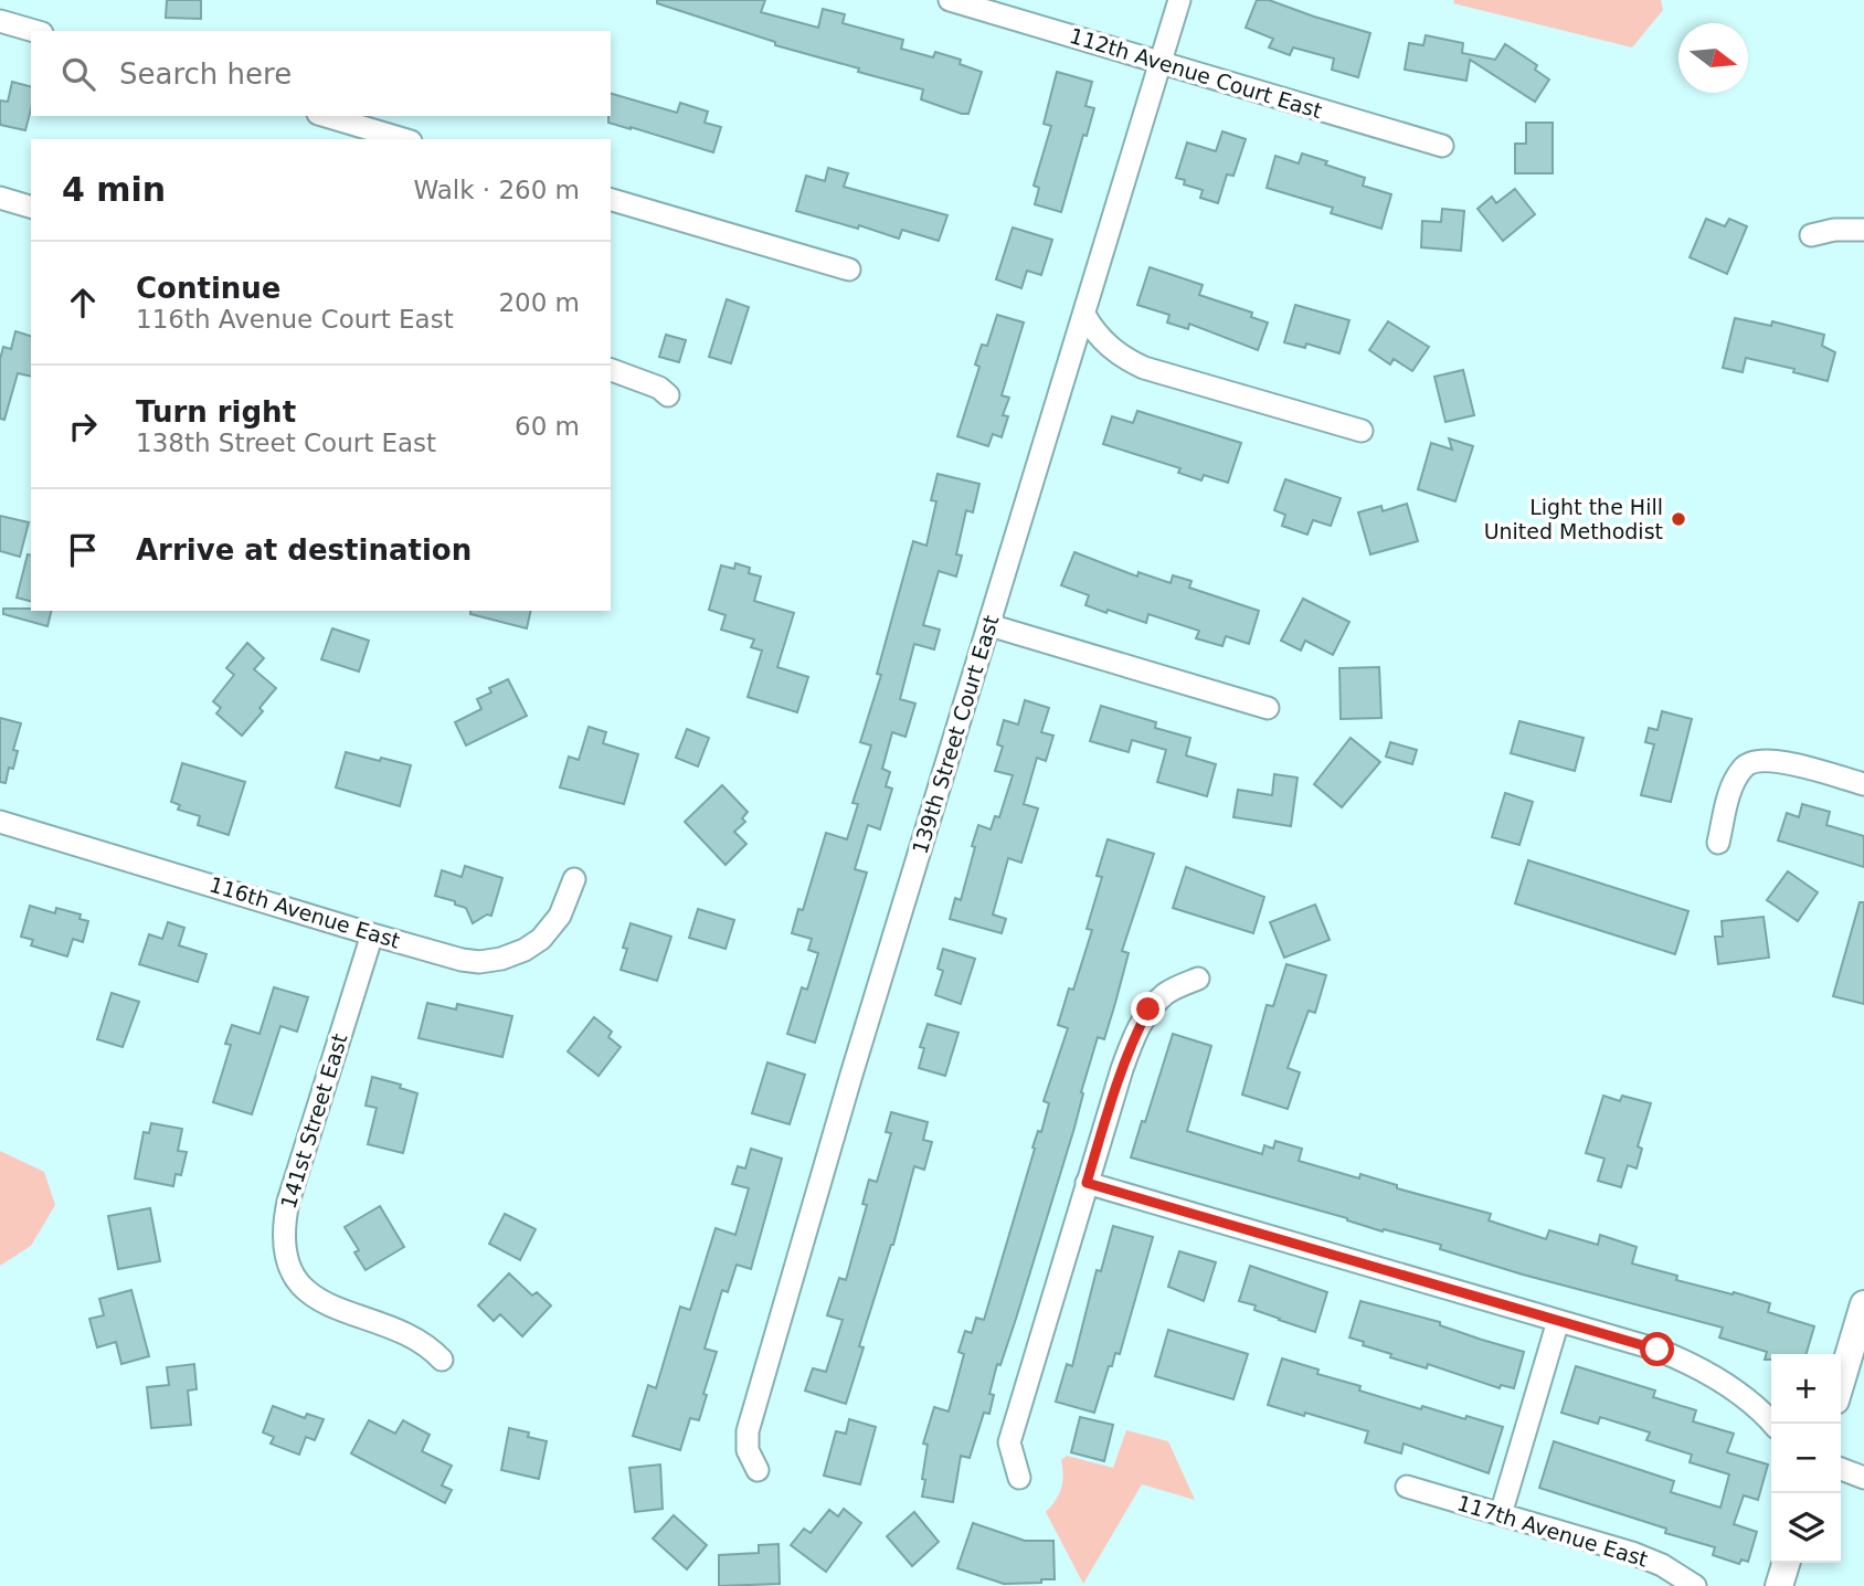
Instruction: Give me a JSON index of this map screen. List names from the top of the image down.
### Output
{
  "streets": {
    "street": [
      "112th Avenue Court East",
      "139th Street Court East",
      "116th Avenue East",
      "141st Street East",
      "117th Avenue East"
    ]
  },
  "crossings": [
    ["112th Avenue Court East", "139th Street Court East"],
    ["116th Avenue East", "141st Street East"]
  ],
  "places": ["Light the Hill United Methodist"],
  "north": "right",
  "page": {
    "search": "Search here",
    "heading": ["4 min", "Walk · 260 m"],
    "list": [
      ["Continue", "116th Avenue Court East", "200 m"],
      ["Turn right", "138th Street Court East", "60 m"],
      "Arrive at destination"
    ],
    "map_buttons": ["+", "−"]
  }
}
